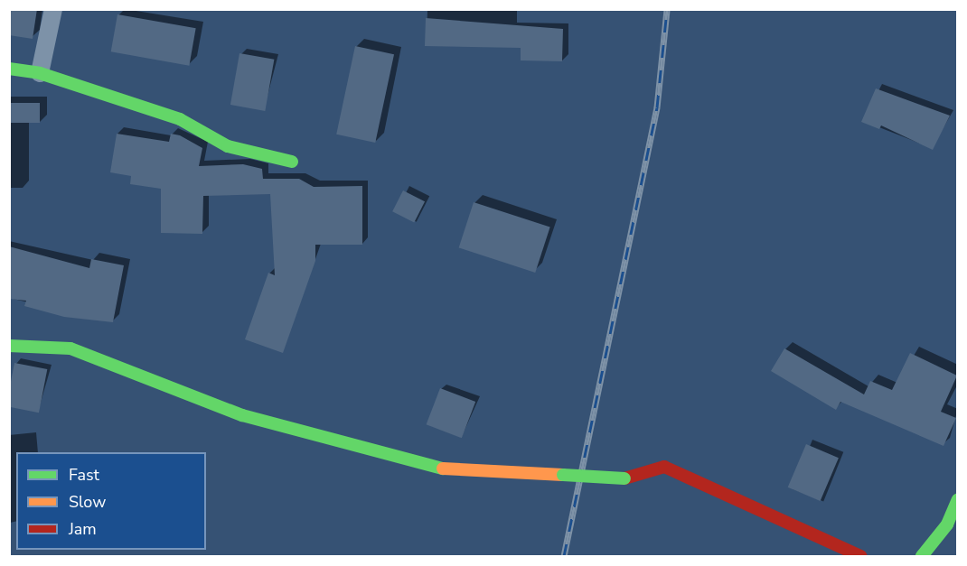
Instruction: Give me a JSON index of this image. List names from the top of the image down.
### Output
{
  "legend": ["Fast", "Slow", "Jam"]
}
